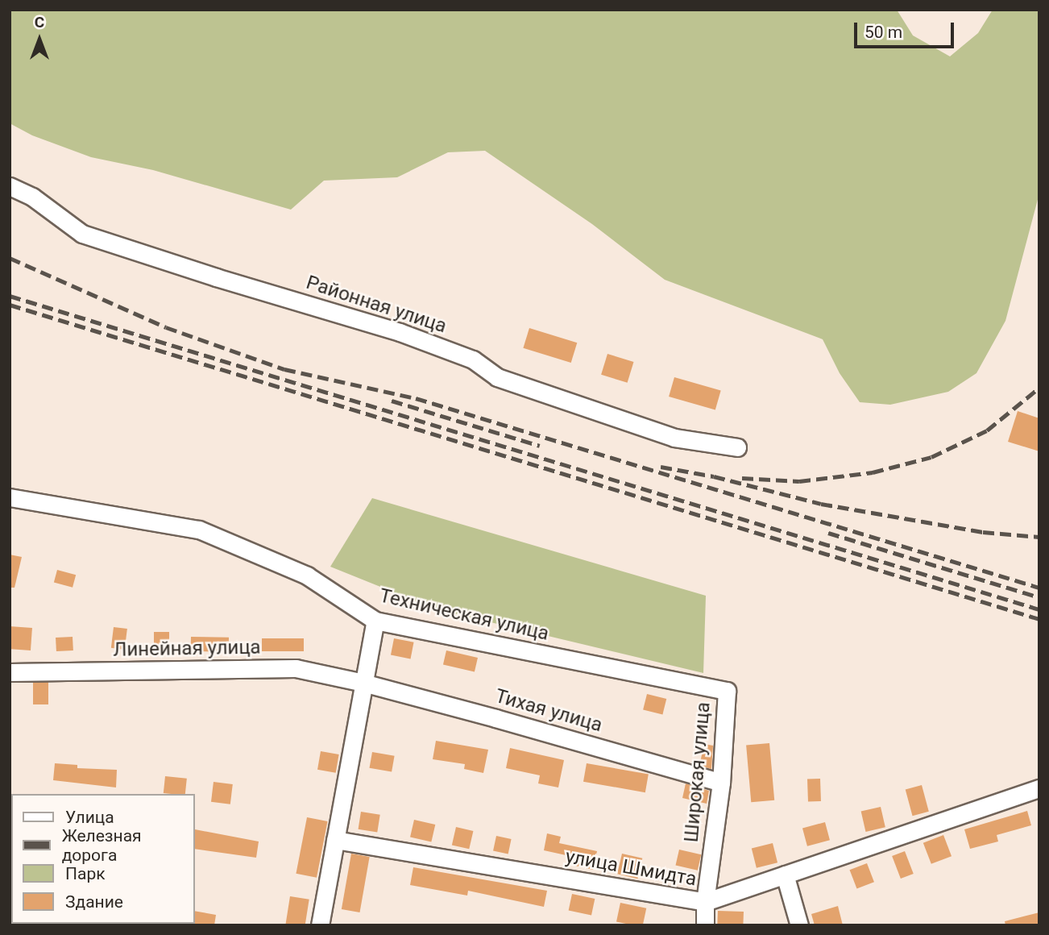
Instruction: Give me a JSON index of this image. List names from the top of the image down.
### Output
{
  "streets": {
    "street": [
      "Районная улица",
      "Техническая улица",
      "Линейная улица",
      "Тихая улица",
      "Широкая улица",
      "улица Шмидта"
    ]
  },
  "crossings": [
    ["Техническая улица", "Широкая улица"],
    ["Линейная улица", "Тихая улица"],
    ["Тихая улица", "Широкая улица"],
    ["Широкая улица", "улица Шмидта"]
  ],
  "legend": [
    "Улица",
    "Железная дорога",
    "Парк",
    "Здание"
  ],
  "scale_bar": "50 m",
  "north": "top"
}
